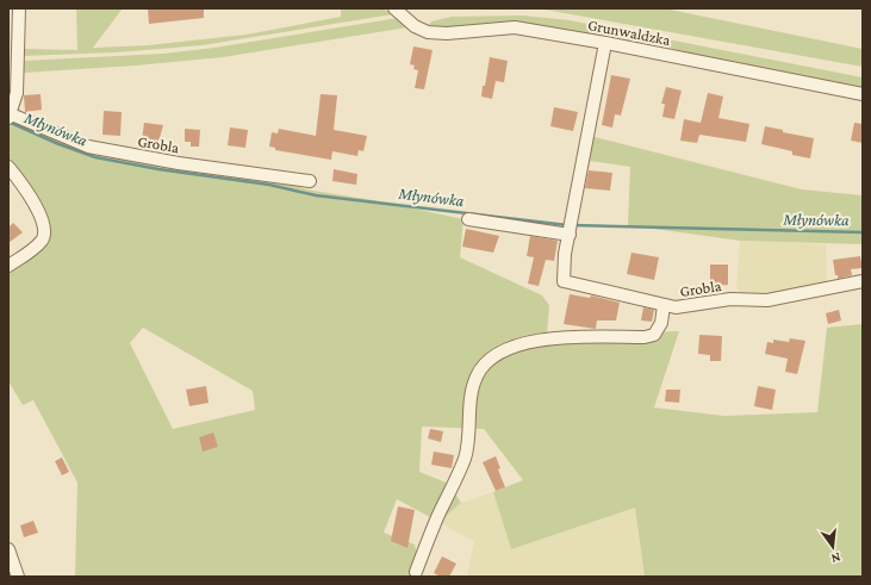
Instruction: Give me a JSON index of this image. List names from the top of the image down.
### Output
{
  "streets": {
    "street": ["Grunwaldzka", "Grobla"]
  },
  "crossings": [
    ["Grunwaldzka", "Grobla"]
  ],
  "water": ["Młynówka"],
  "north": "bottom"
}
